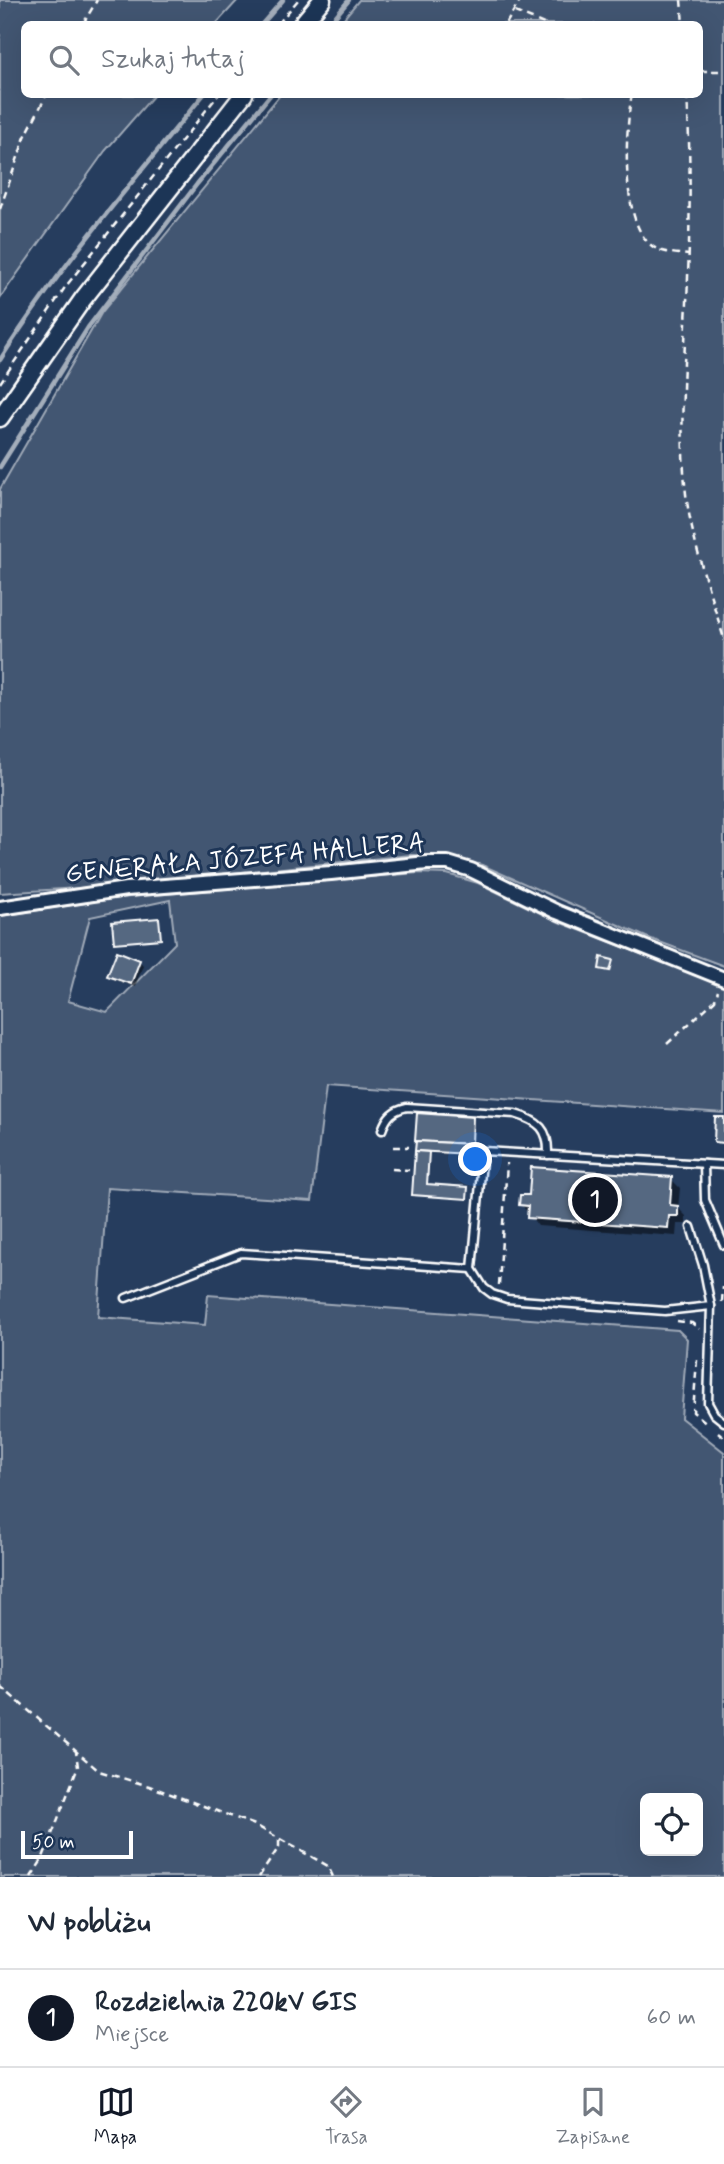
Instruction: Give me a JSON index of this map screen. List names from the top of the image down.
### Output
{
  "streets": {
    "street": ["GENERAŁA JÓZEFA HALLERA"]
  },
  "scale_bar": "50 m",
  "page": {
    "search": "Szukaj tutaj",
    "pins": "1",
    "scale": "50 m",
    "heading": "W pobliżu",
    "list": [
      {
        "mark": "1",
        "name": "Rozdzielnia 220kV GIS",
        "note": "Miejsce",
        "value": "60 m"
      }
    ],
    "nav": ["Mapa", "Trasa", "Zapisane"]
  }
}
